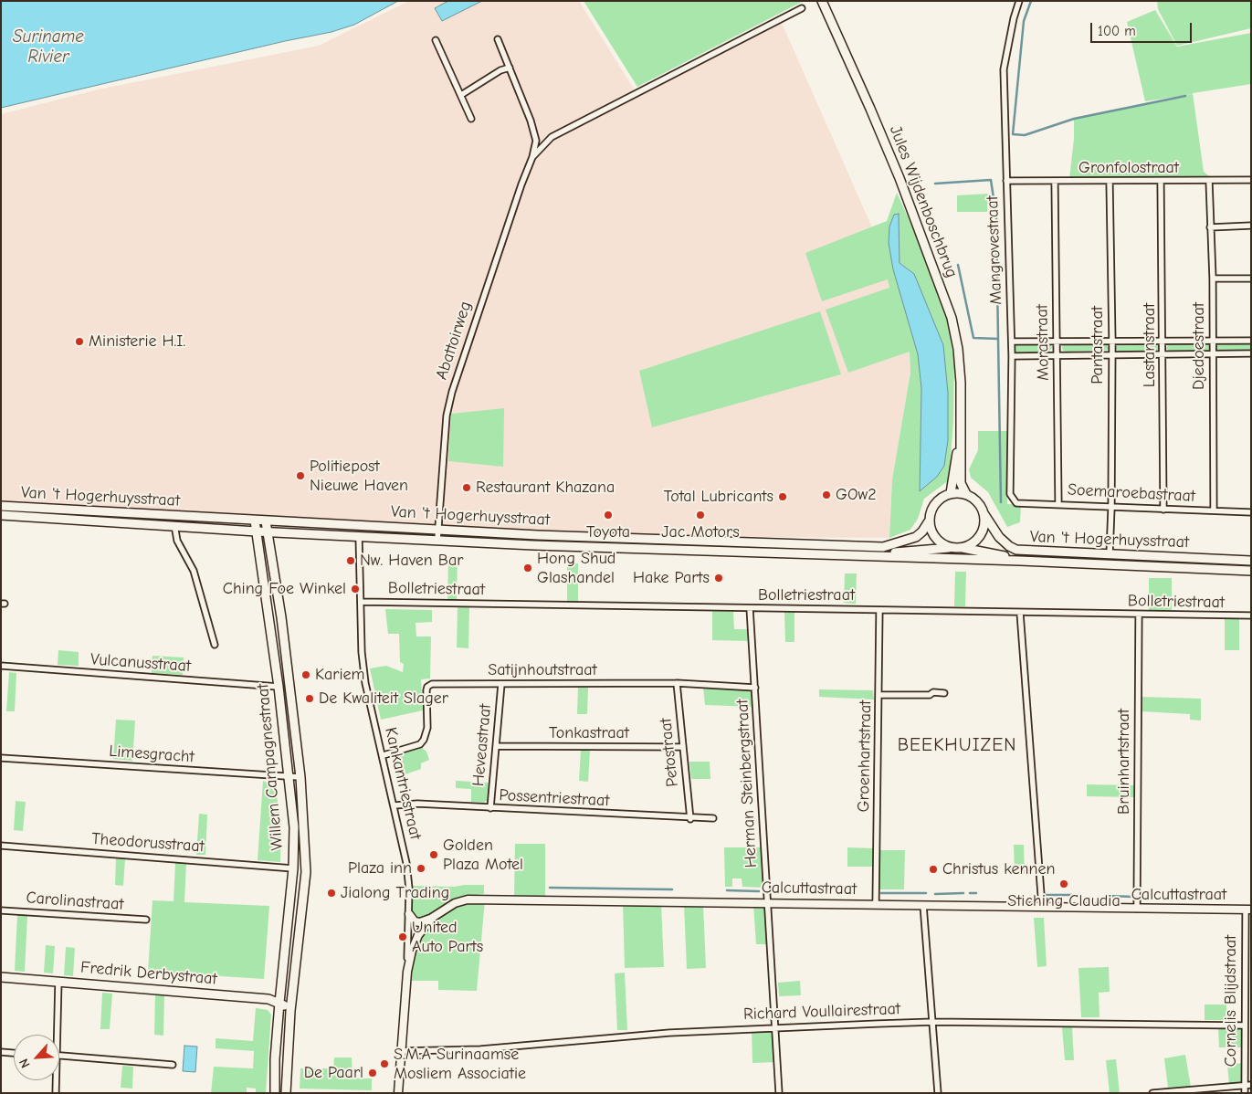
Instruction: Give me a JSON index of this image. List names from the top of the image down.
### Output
{
  "streets": {
    "main road": [
      "Jules Wijdenboschbrug",
      "Van 't Hogerhuysstraat",
      "Willem Campagnestraat",
      "Fredrik Derbystraat"
    ],
    "street": [
      "Gronfolostraat",
      "Mangrovestraat",
      "Abattoirweg",
      "Morastraat",
      "Pantastraat",
      "Lastanstraat",
      "Djedoestraat",
      "Soemaroebastraat",
      "Bolletriestraat",
      "Vulcanusstraat",
      "Satijnhoutstraat",
      "Tonkastraat",
      "Heveastraat",
      "Petostraat",
      "Limesgracht",
      "Groenhartstraat",
      "Bruinhartstraat",
      "Kankantriestraat",
      "Herman Steinbergstraat",
      "Possentriestraat",
      "Theodorusstraat",
      "Calcuttastraat",
      "Carolinastraat",
      "Cornelis Blijdstraat",
      "Richard Voullairestraat"
    ]
  },
  "crossings": [
    ["Gronfolostraat", "Mangrovestraat"],
    ["Gronfolostraat", "Morastraat"],
    ["Gronfolostraat", "Pantastraat"],
    ["Gronfolostraat", "Lastanstraat"],
    ["Gronfolostraat", "Djedoestraat"],
    ["Jules Wijdenboschbrug", "Van 't Hogerhuysstraat"],
    ["Mangrovestraat", "Soemaroebastraat"],
    ["Abattoirweg", "Van 't Hogerhuysstraat"],
    ["Morastraat", "Soemaroebastraat"],
    ["Pantastraat", "Soemaroebastraat"],
    ["Pantastraat", "Van 't Hogerhuysstraat"],
    ["Lastanstraat", "Soemaroebastraat"],
    ["Djedoestraat", "Soemaroebastraat"],
    ["Van 't Hogerhuysstraat", "Willem Campagnestraat"],
    ["Van 't Hogerhuysstraat", "Kankantriestraat"],
    ["Bolletriestraat", "Groenhartstraat"],
    ["Bolletriestraat", "Bruinhartstraat"],
    ["Bolletriestraat", "Kankantriestraat"],
    ["Bolletriestraat", "Herman Steinbergstraat"],
    ["Vulcanusstraat", "Willem Campagnestraat"],
    ["Satijnhoutstraat", "Heveastraat"],
    ["Satijnhoutstraat", "Petostraat"],
    ["Satijnhoutstraat", "Kankantriestraat"],
    ["Satijnhoutstraat", "Herman Steinbergstraat"],
    ["Tonkastraat", "Heveastraat"],
    ["Tonkastraat", "Petostraat"],
    ["Heveastraat", "Possentriestraat"],
    ["Petostraat", "Possentriestraat"],
    ["Limesgracht", "Willem Campagnestraat"],
    ["Groenhartstraat", "Calcuttastraat"],
    ["Bruinhartstraat", "Calcuttastraat"],
    ["Willem Campagnestraat", "Theodorusstraat"],
    ["Willem Campagnestraat", "Fredrik Derbystraat"],
    ["Kankantriestraat", "Possentriestraat"],
    ["Kankantriestraat", "Calcuttastraat"],
    ["Kankantriestraat", "Richard Voullairestraat"],
    ["Herman Steinbergstraat", "Calcuttastraat"],
    ["Herman Steinbergstraat", "Richard Voullairestraat"],
    ["Calcuttastraat", "Cornelis Blijdstraat"],
    ["Cornelis Blijdstraat", "Richard Voullairestraat"]
  ],
  "districts": ["BEEKHUIZEN"],
  "water": ["Suriname Rivier"],
  "places": [
    "Ministerie H.I.",
    "Politiepost Nieuwe Haven",
    "Restaurant Khazana",
    "GOw2",
    "Total Lubricants",
    "Toyota",
    "Jac Motors",
    "Nw. Haven Bar",
    "Hong Shud Glashandel",
    "Hake Parts",
    "Ching Foe Winkel",
    "Kariem",
    "De Kwaliteit Slager",
    "Golden Plaza Motel",
    "Plaza inn",
    "Christus kennen",
    "Stiching Claudia",
    "Jialong Trading",
    "United Auto Parts",
    "S.M.A Surinaamse Mosliem Associatie",
    "De Paarl"
  ],
  "scale_bar": "100 m",
  "north": "bottom left"
}
